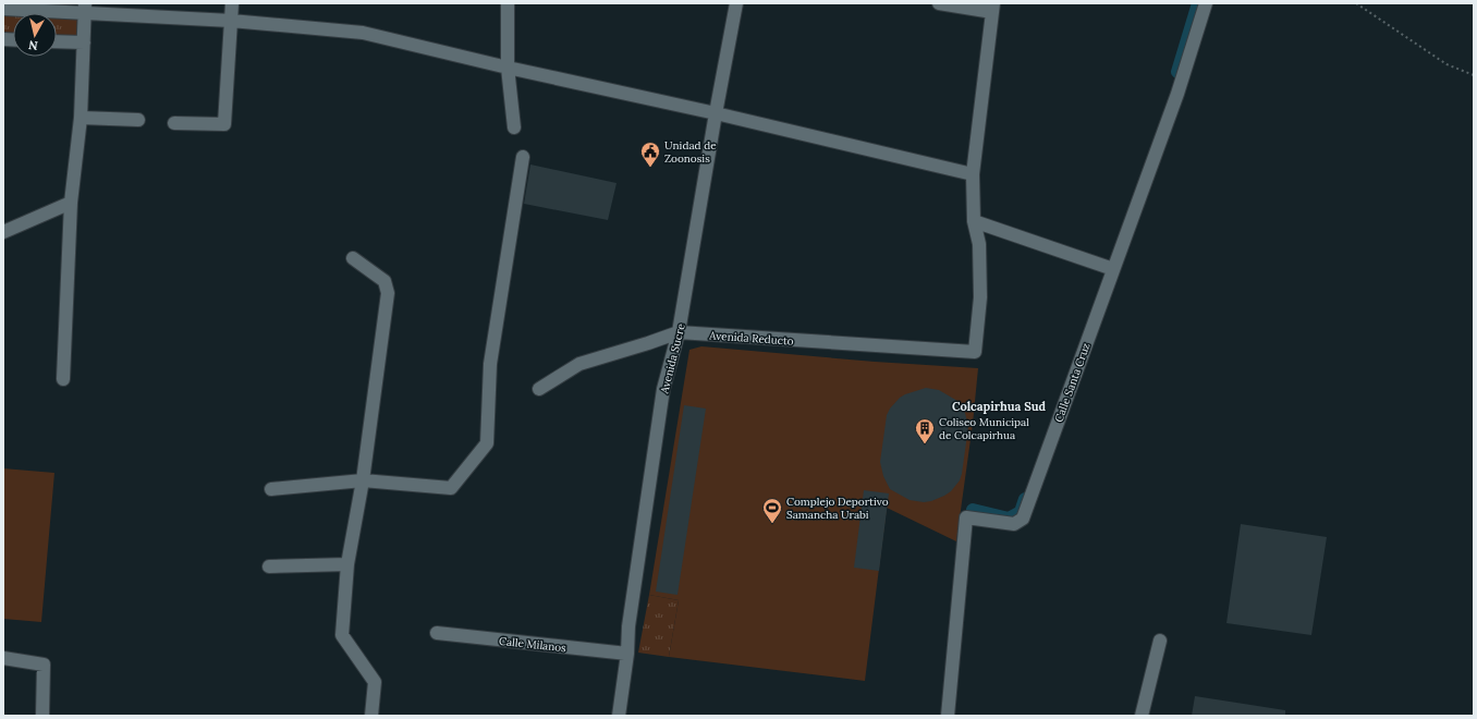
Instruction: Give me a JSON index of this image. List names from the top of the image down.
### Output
{
  "streets": {
    "street": [
      "Avenida Reducto",
      "Avenida Sucre",
      "Calle Santa Cruz",
      "Calle Milanos"
    ]
  },
  "crossings": [
    ["Avenida Reducto", "Avenida Sucre"],
    ["Avenida Sucre", "Calle Milanos"]
  ],
  "districts": ["Colcapirhua Sud"],
  "places": {
    "public building": ["Unidad de Zoonosis"],
    "building": ["Coliseo Municipal de Colcapirhua"],
    "sports": ["Complejo Deportivo Samancha Urabi"]
  },
  "north": "bottom"
}
